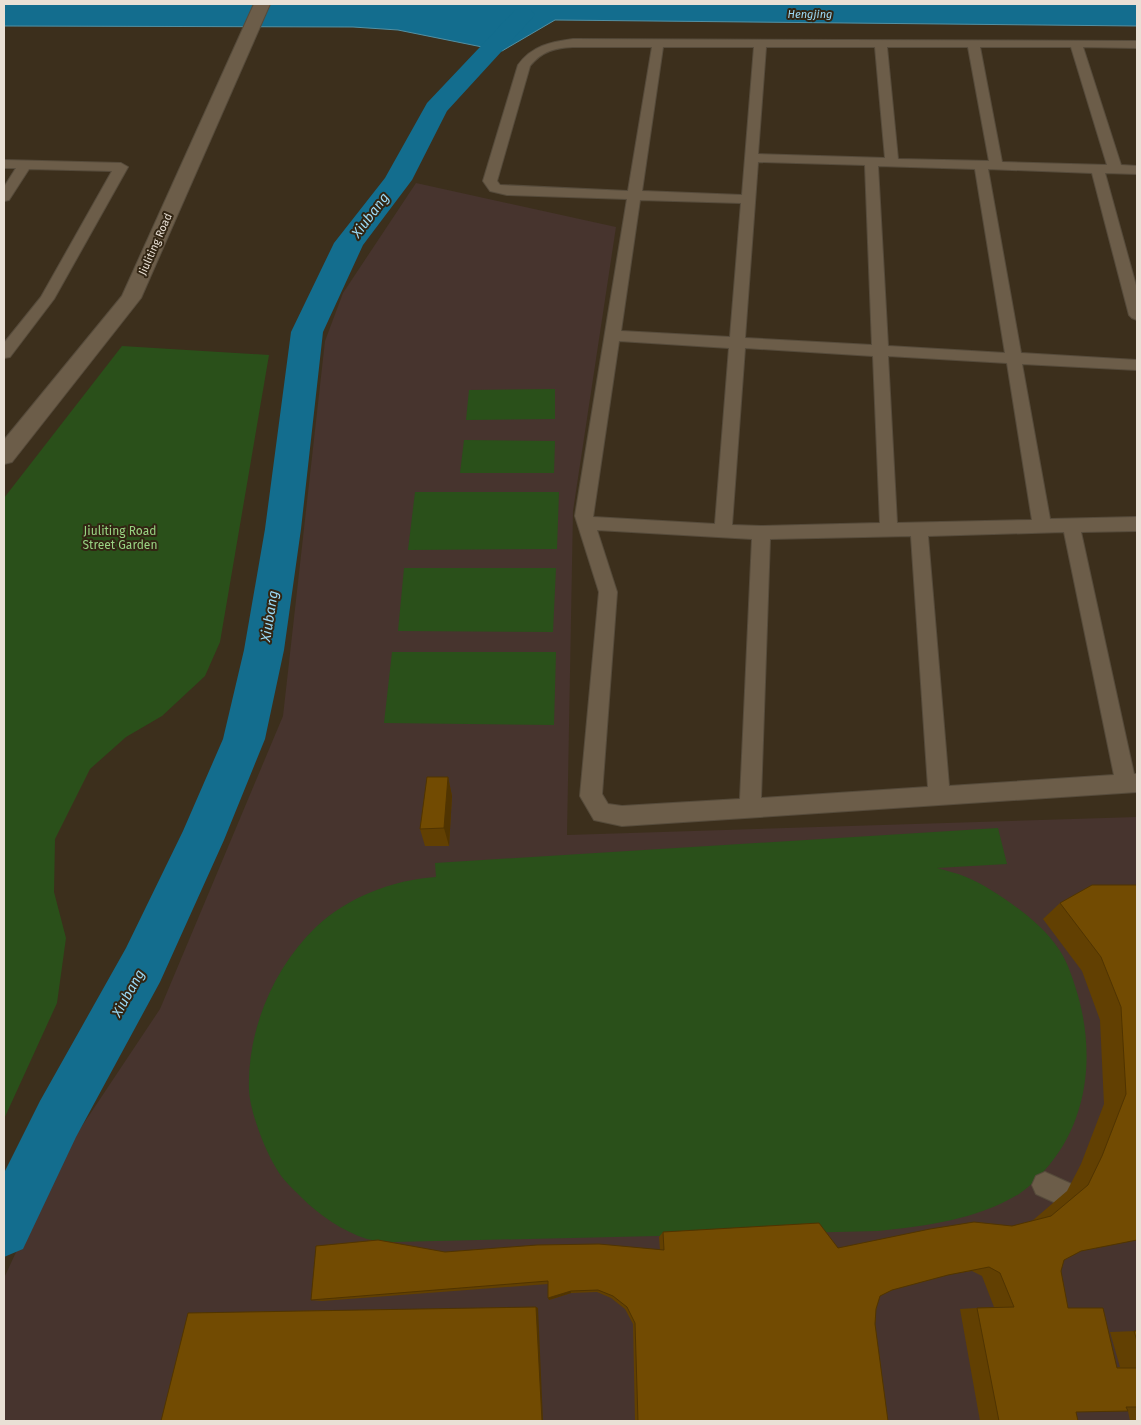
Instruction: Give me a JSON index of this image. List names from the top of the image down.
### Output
{
  "streets": {
    "street": ["Jiuliting Road"]
  },
  "water": ["Hengjing", "Xiubang"],
  "parks": ["Jiuliting Road Street Garden"]
}
